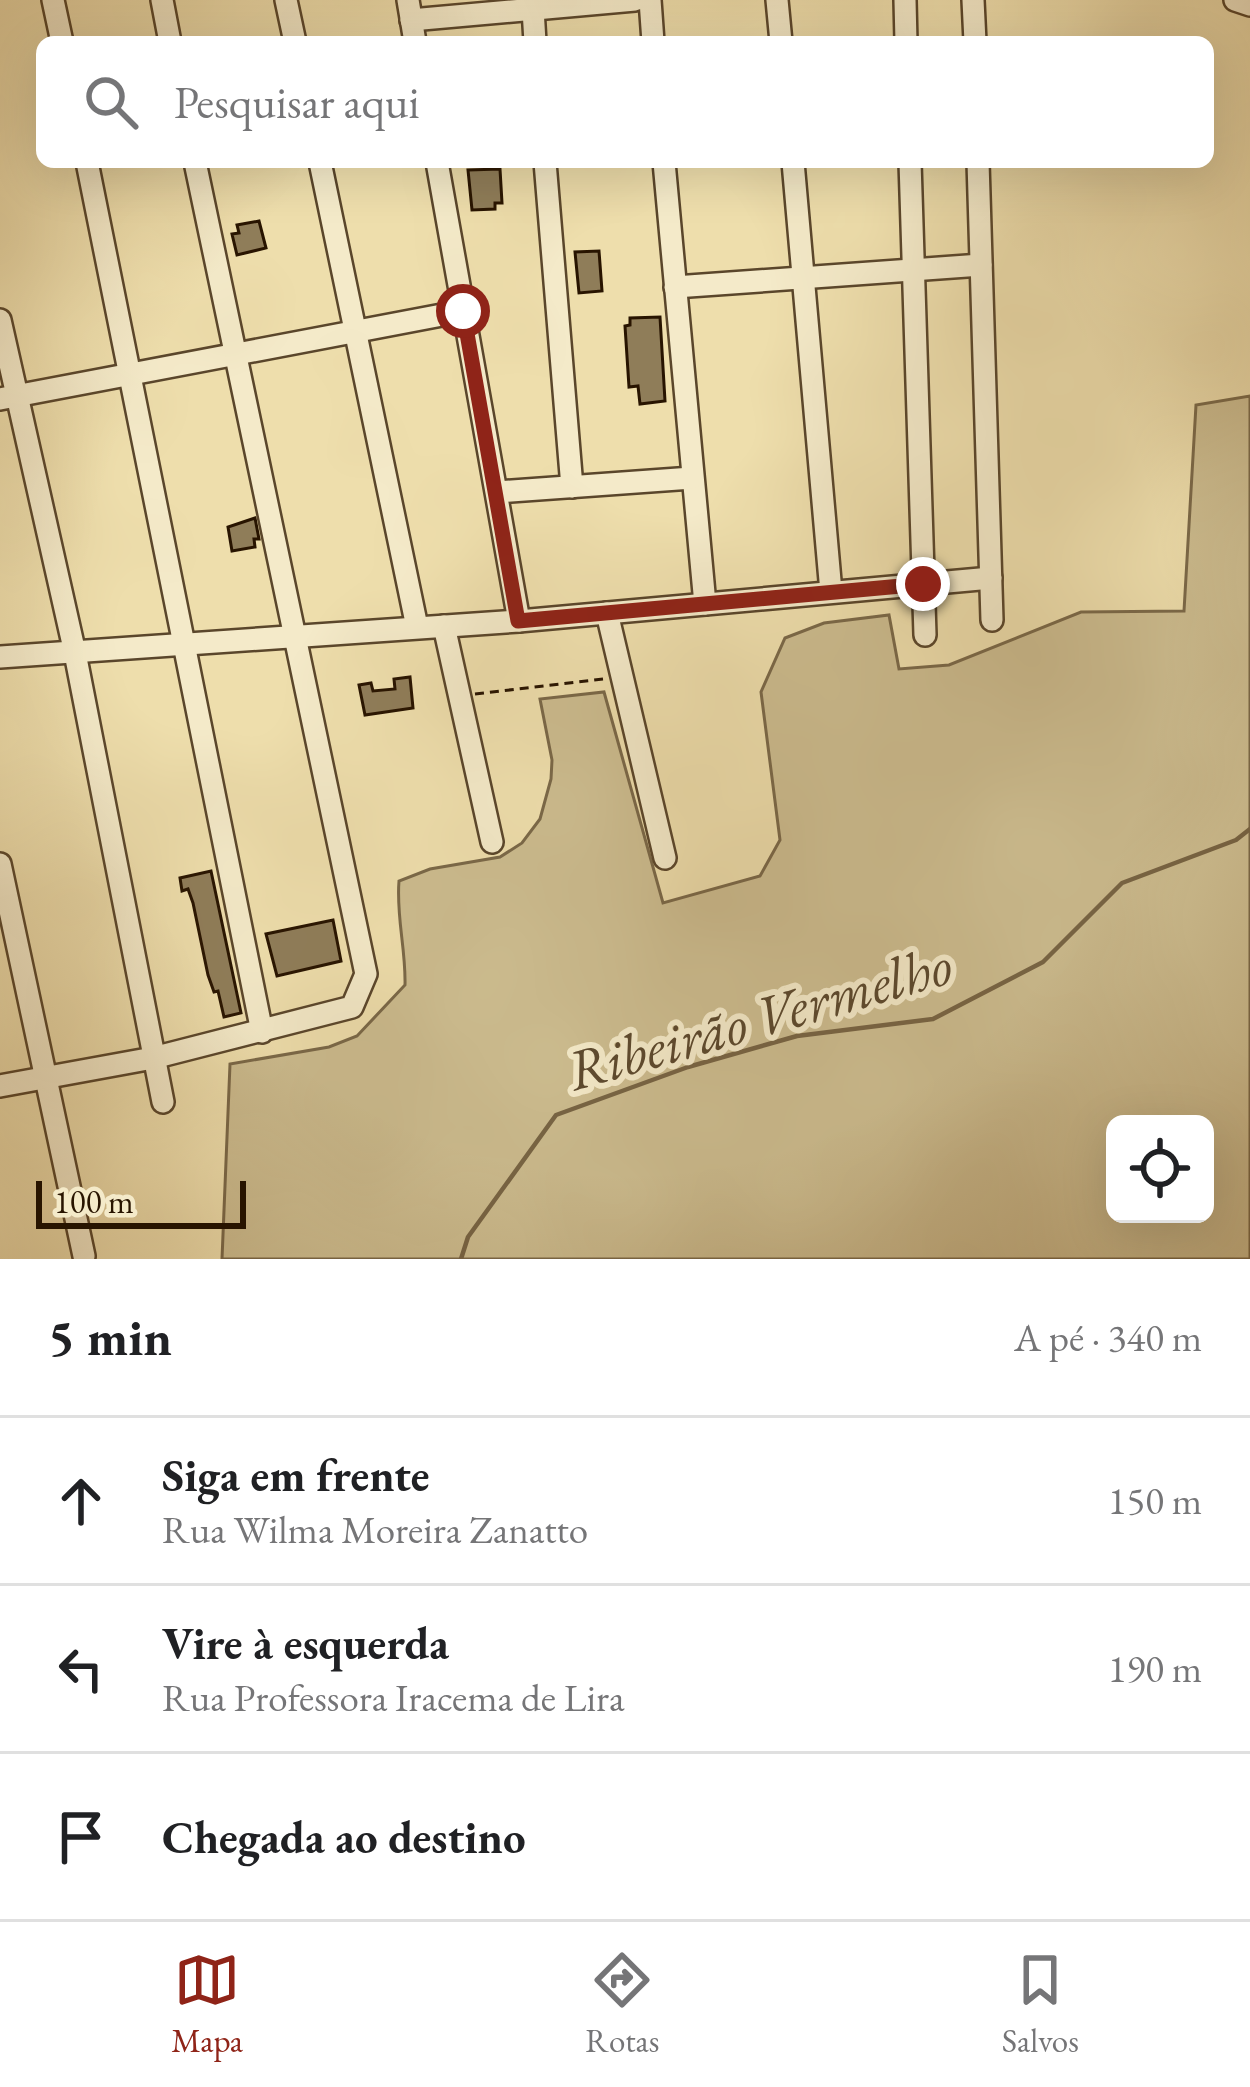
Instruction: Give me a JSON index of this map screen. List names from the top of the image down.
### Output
{
  "water": ["Ribeirão Vermelho"],
  "scale_bar": "100 m",
  "page": {
    "search": "Pesquisar aqui",
    "scale": "100 m",
    "heading": ["5 min", "A pé · 340 m"],
    "list": [
      ["Siga em frente", "Rua Wilma Moreira Zanatto", "150 m"],
      ["Vire à esquerda", "Rua Professora Iracema de Lira", "190 m"],
      "Chegada ao destino"
    ],
    "nav": ["Mapa", "Rotas", "Salvos"]
  }
}
